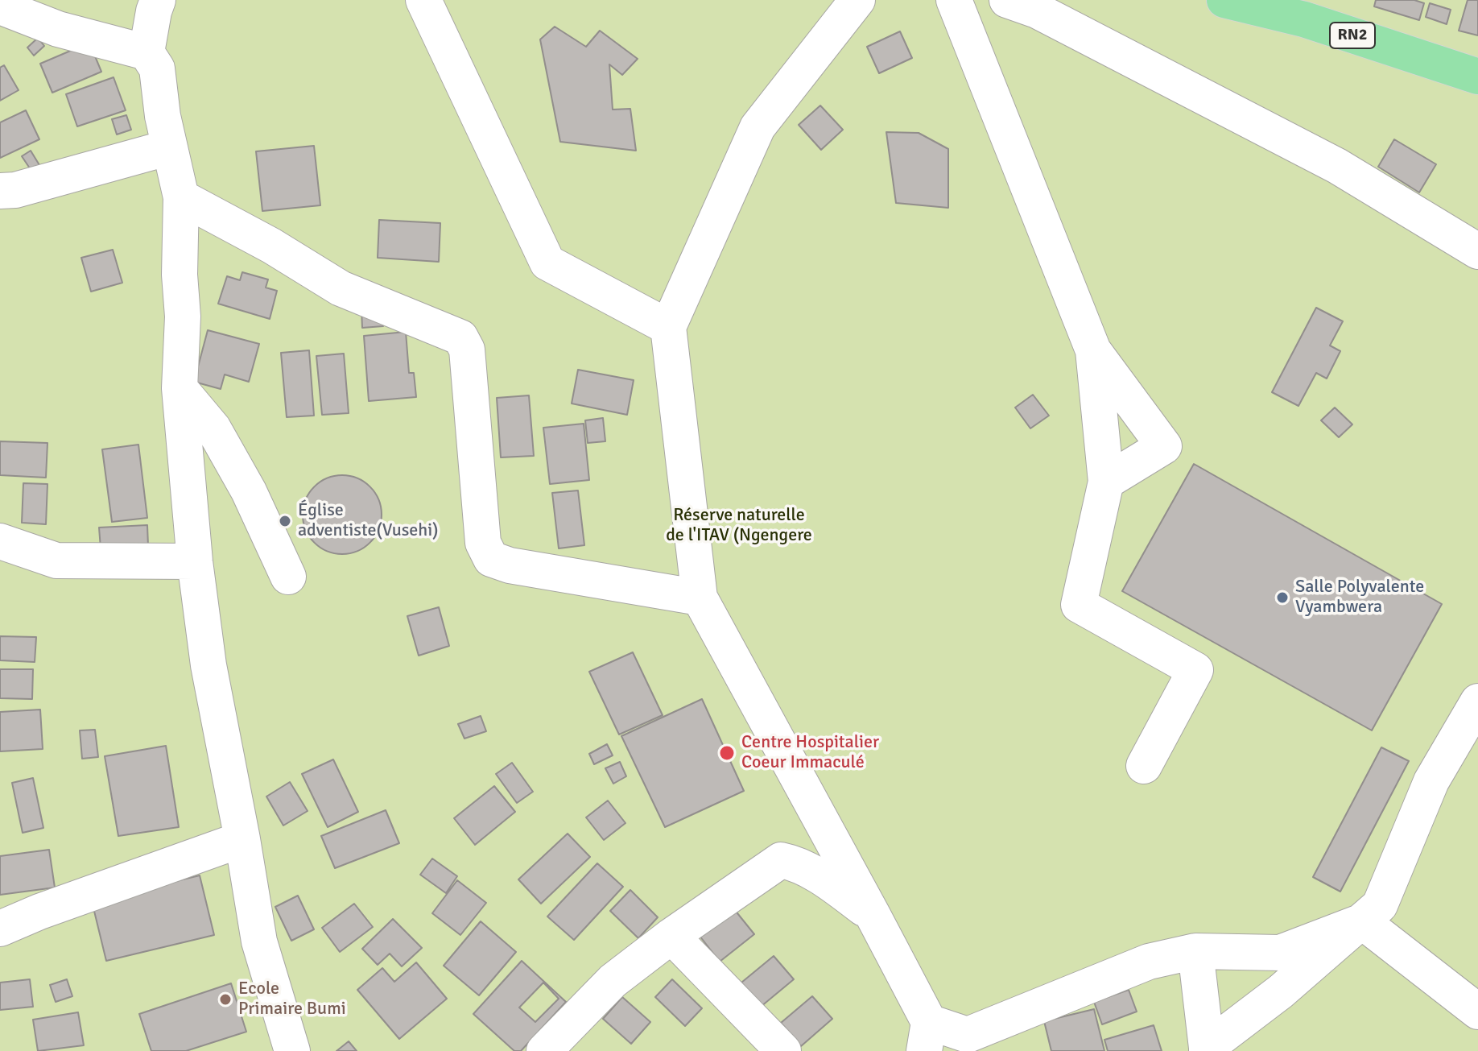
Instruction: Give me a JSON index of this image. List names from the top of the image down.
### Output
{
  "streets": {
    "highway": ["RN2"]
  },
  "parks": ["Réserve naturelle de l'ITAV (Ngengere"],
  "places": [
    "Église adventiste(Vusehi)",
    "Salle Polyvalente Vyambwera",
    "Centre Hospitalier Coeur Immaculé",
    "Ecole Primaire Bumi"
  ]
}
